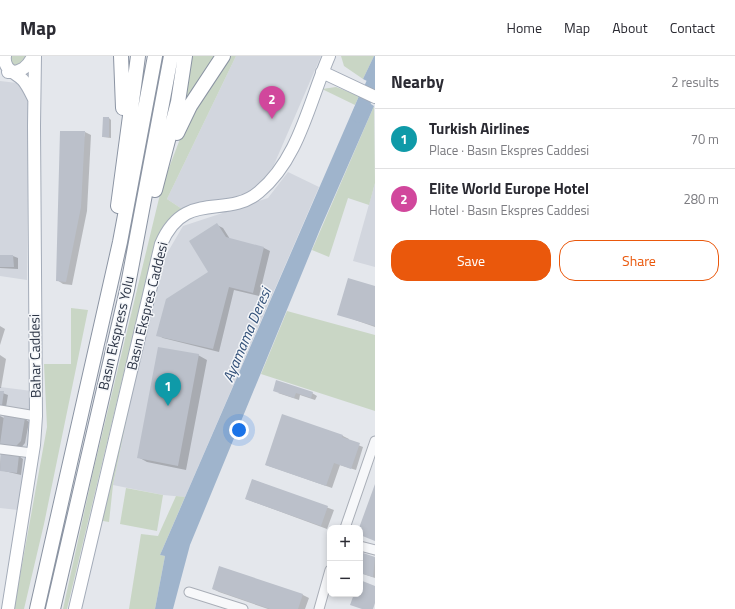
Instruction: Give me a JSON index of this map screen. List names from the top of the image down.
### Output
{
  "streets": {
    "highway": ["Basın Ekspress Yolu"],
    "main road": ["Basın Ekspres Caddesi", "Bahar Caddesi"]
  },
  "water": ["Ayamama Deresi"],
  "page": {
    "header": "Map",
    "nav": [
      "Home",
      "Map",
      "About",
      "Contact"
    ],
    "heading": ["Nearby", "2 results"],
    "pins": ["2", "1"],
    "list": [
      {
        "mark": "1",
        "name": "Turkish Airlines",
        "note": "Place · Basın Ekspres Caddesi",
        "value": "70 m"
      },
      {
        "mark": "2",
        "name": "Elite World Europe Hotel",
        "note": "Hotel · Basın Ekspres Caddesi",
        "value": "280 m"
      }
    ],
    "buttons": ["Save", "Share"],
    "map_buttons": ["+", "−"]
  }
}
